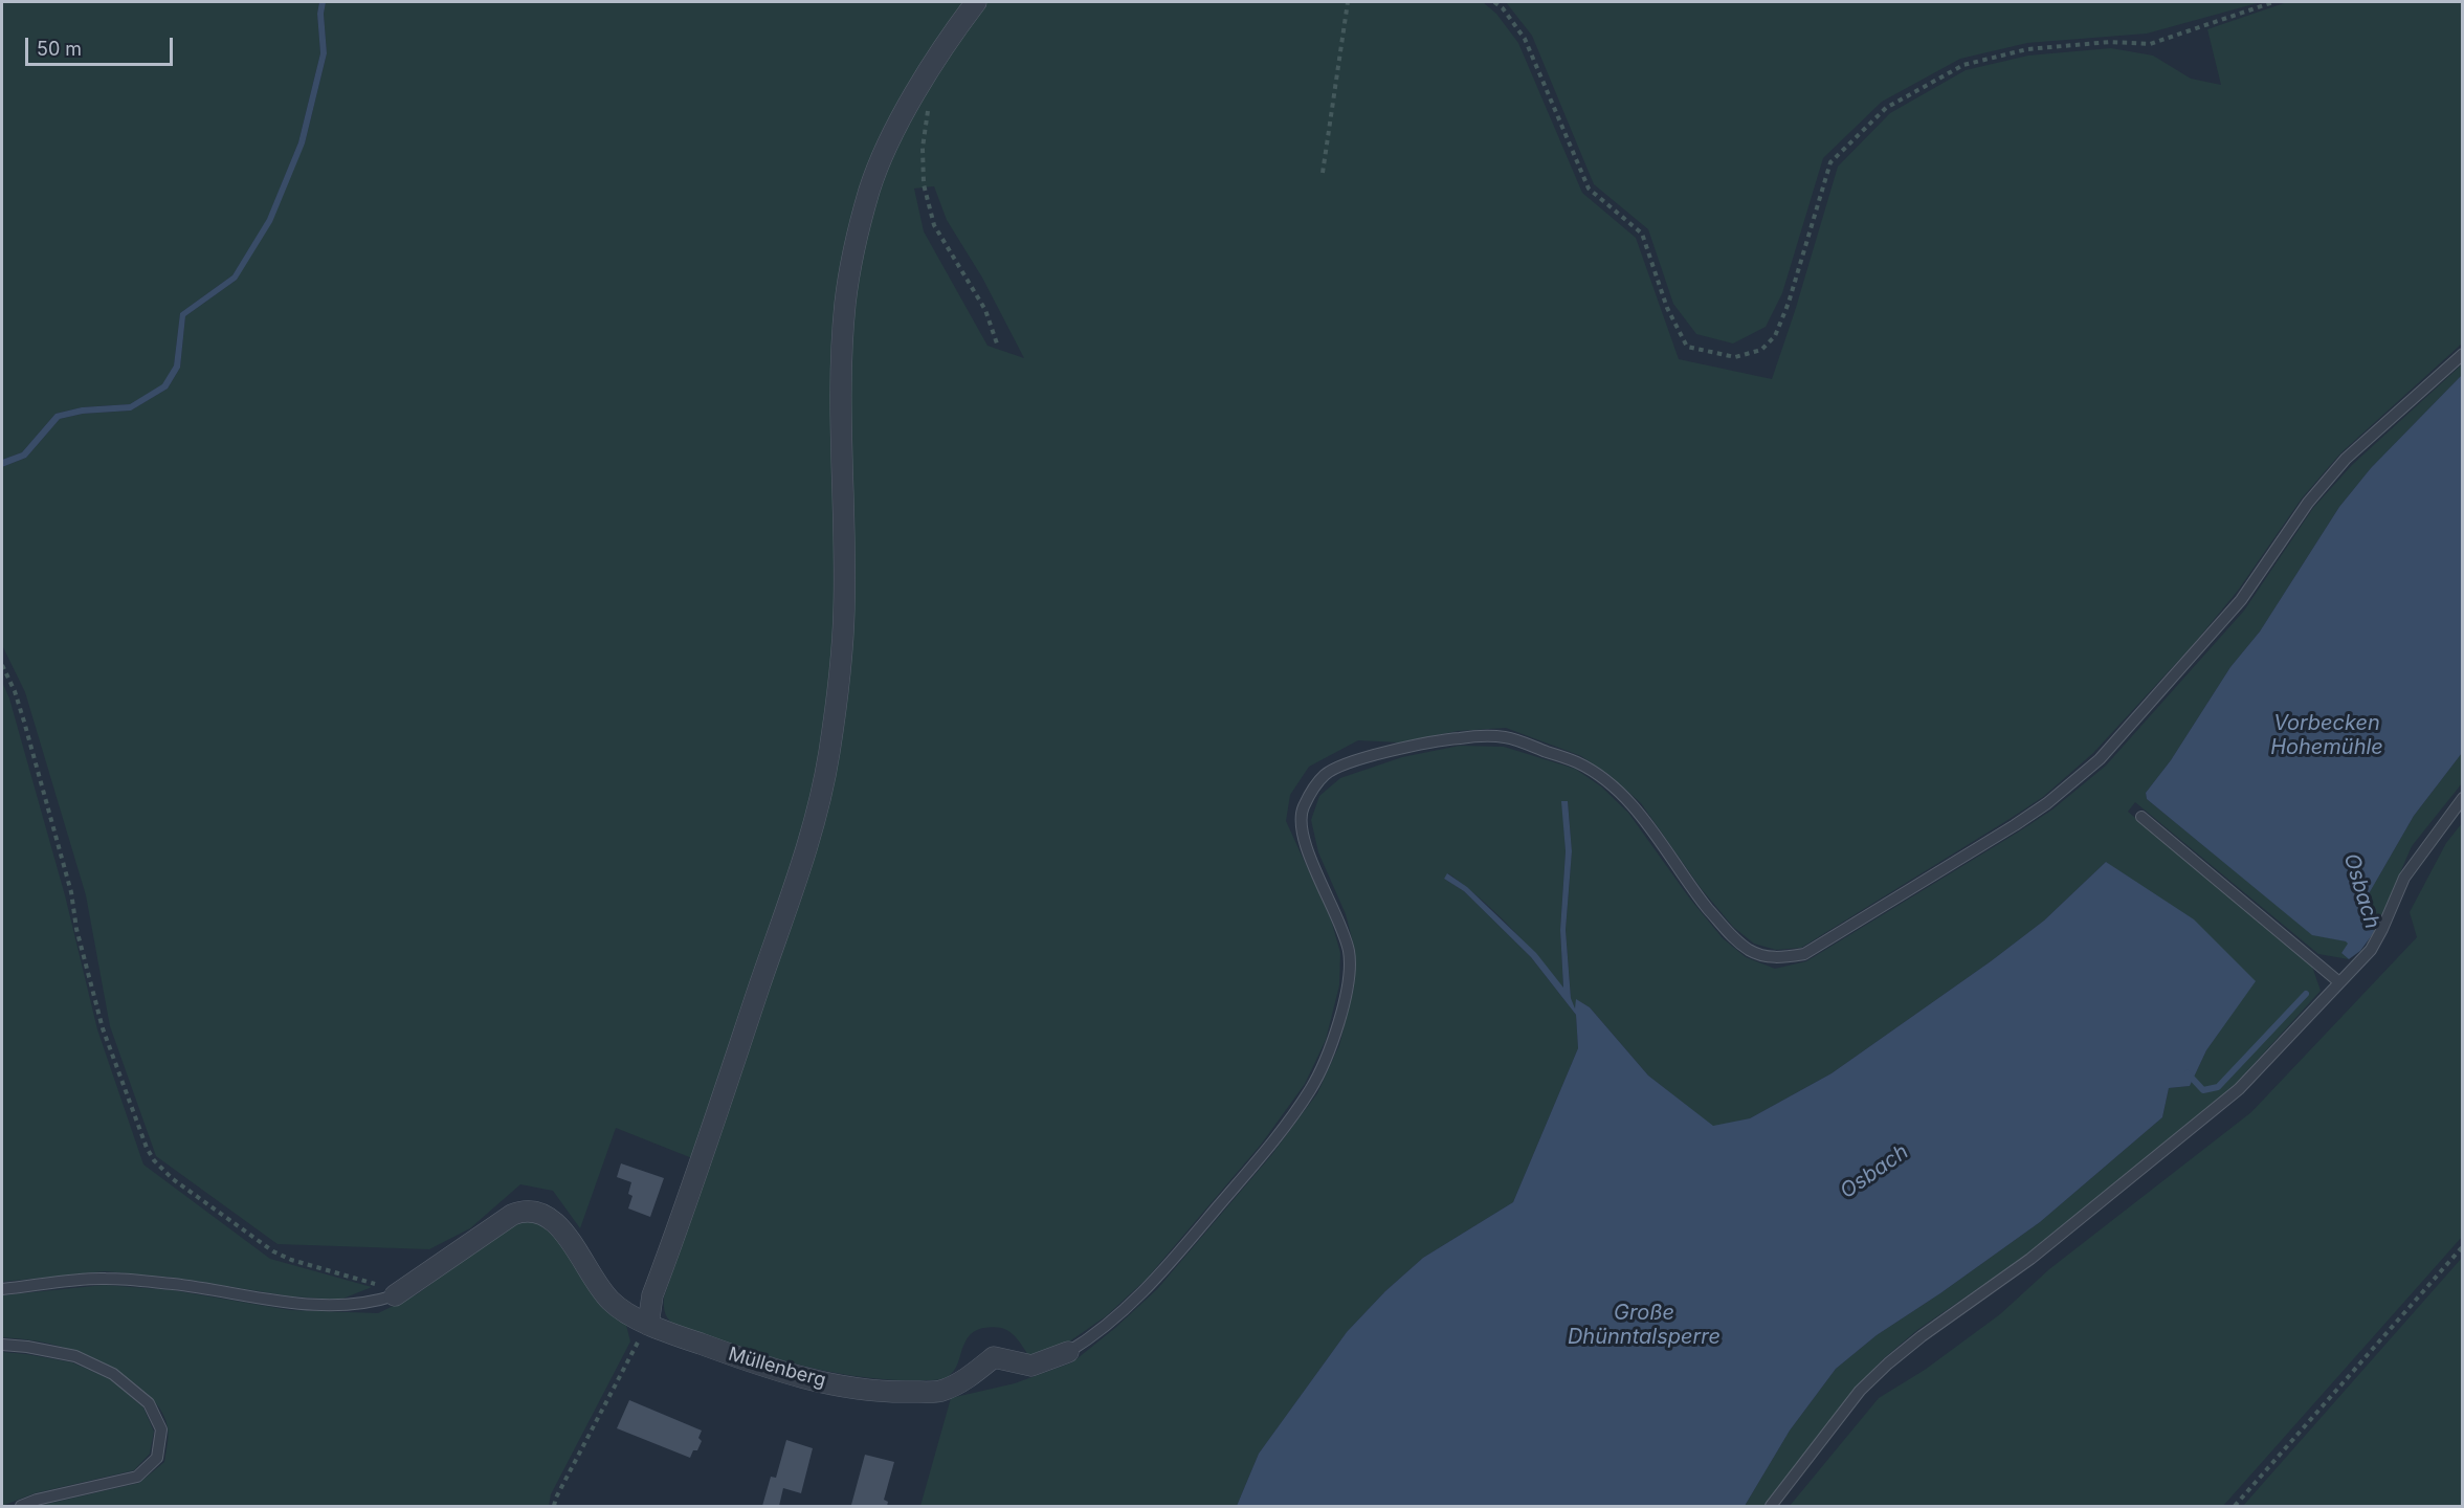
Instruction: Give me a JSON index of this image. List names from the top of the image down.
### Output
{
  "streets": {
    "street": ["Müllenberg"]
  },
  "water": ["Vorbecken Hohemühle", "Osbach", "Große Dhünntalsperre"],
  "scale_bar": "50 m"
}
